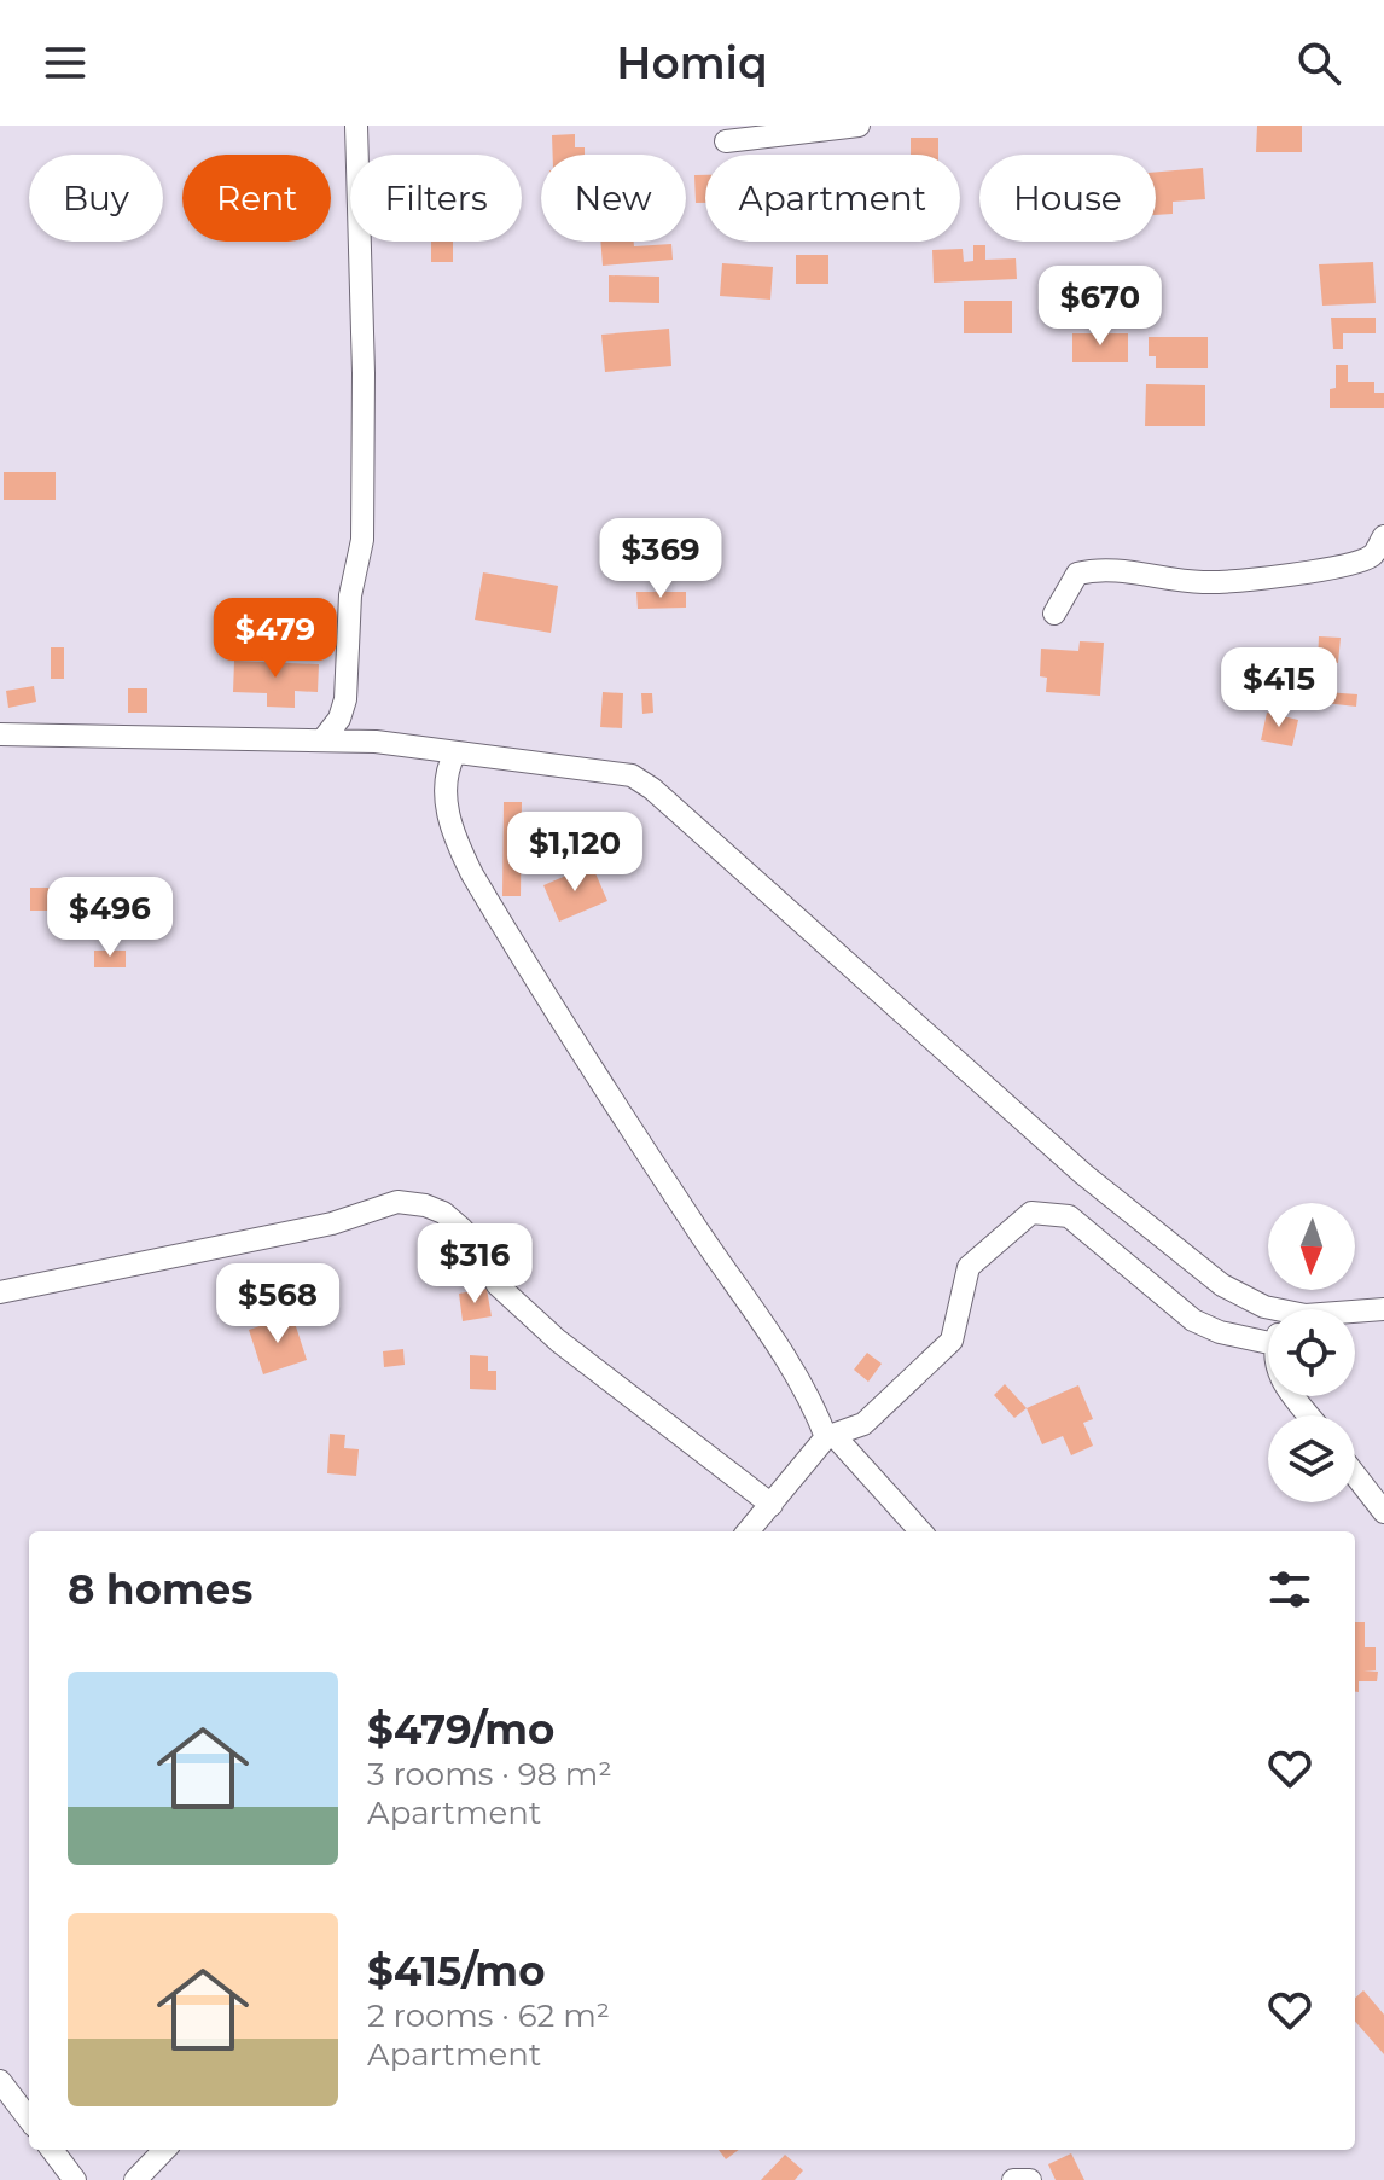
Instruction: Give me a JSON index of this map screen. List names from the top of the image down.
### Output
{
  "north": "bottom",
  "page": {
    "header": "Homiq",
    "chip": [
      "Buy",
      "Rent",
      "Filters",
      "New",
      "Apartment",
      "House"
    ],
    "price": [
      "$670",
      "$369",
      "$479",
      "$415",
      "$1,120",
      "$496",
      "$316",
      "$568"
    ],
    "heading": "8 homes",
    "list": [
      {
        "name": "$479/mo",
        "note": "3 rooms · 98 m² · Apartment"
      },
      {
        "name": "$415/mo",
        "note": "2 rooms · 62 m² · Apartment"
      }
    ]
  }
}
